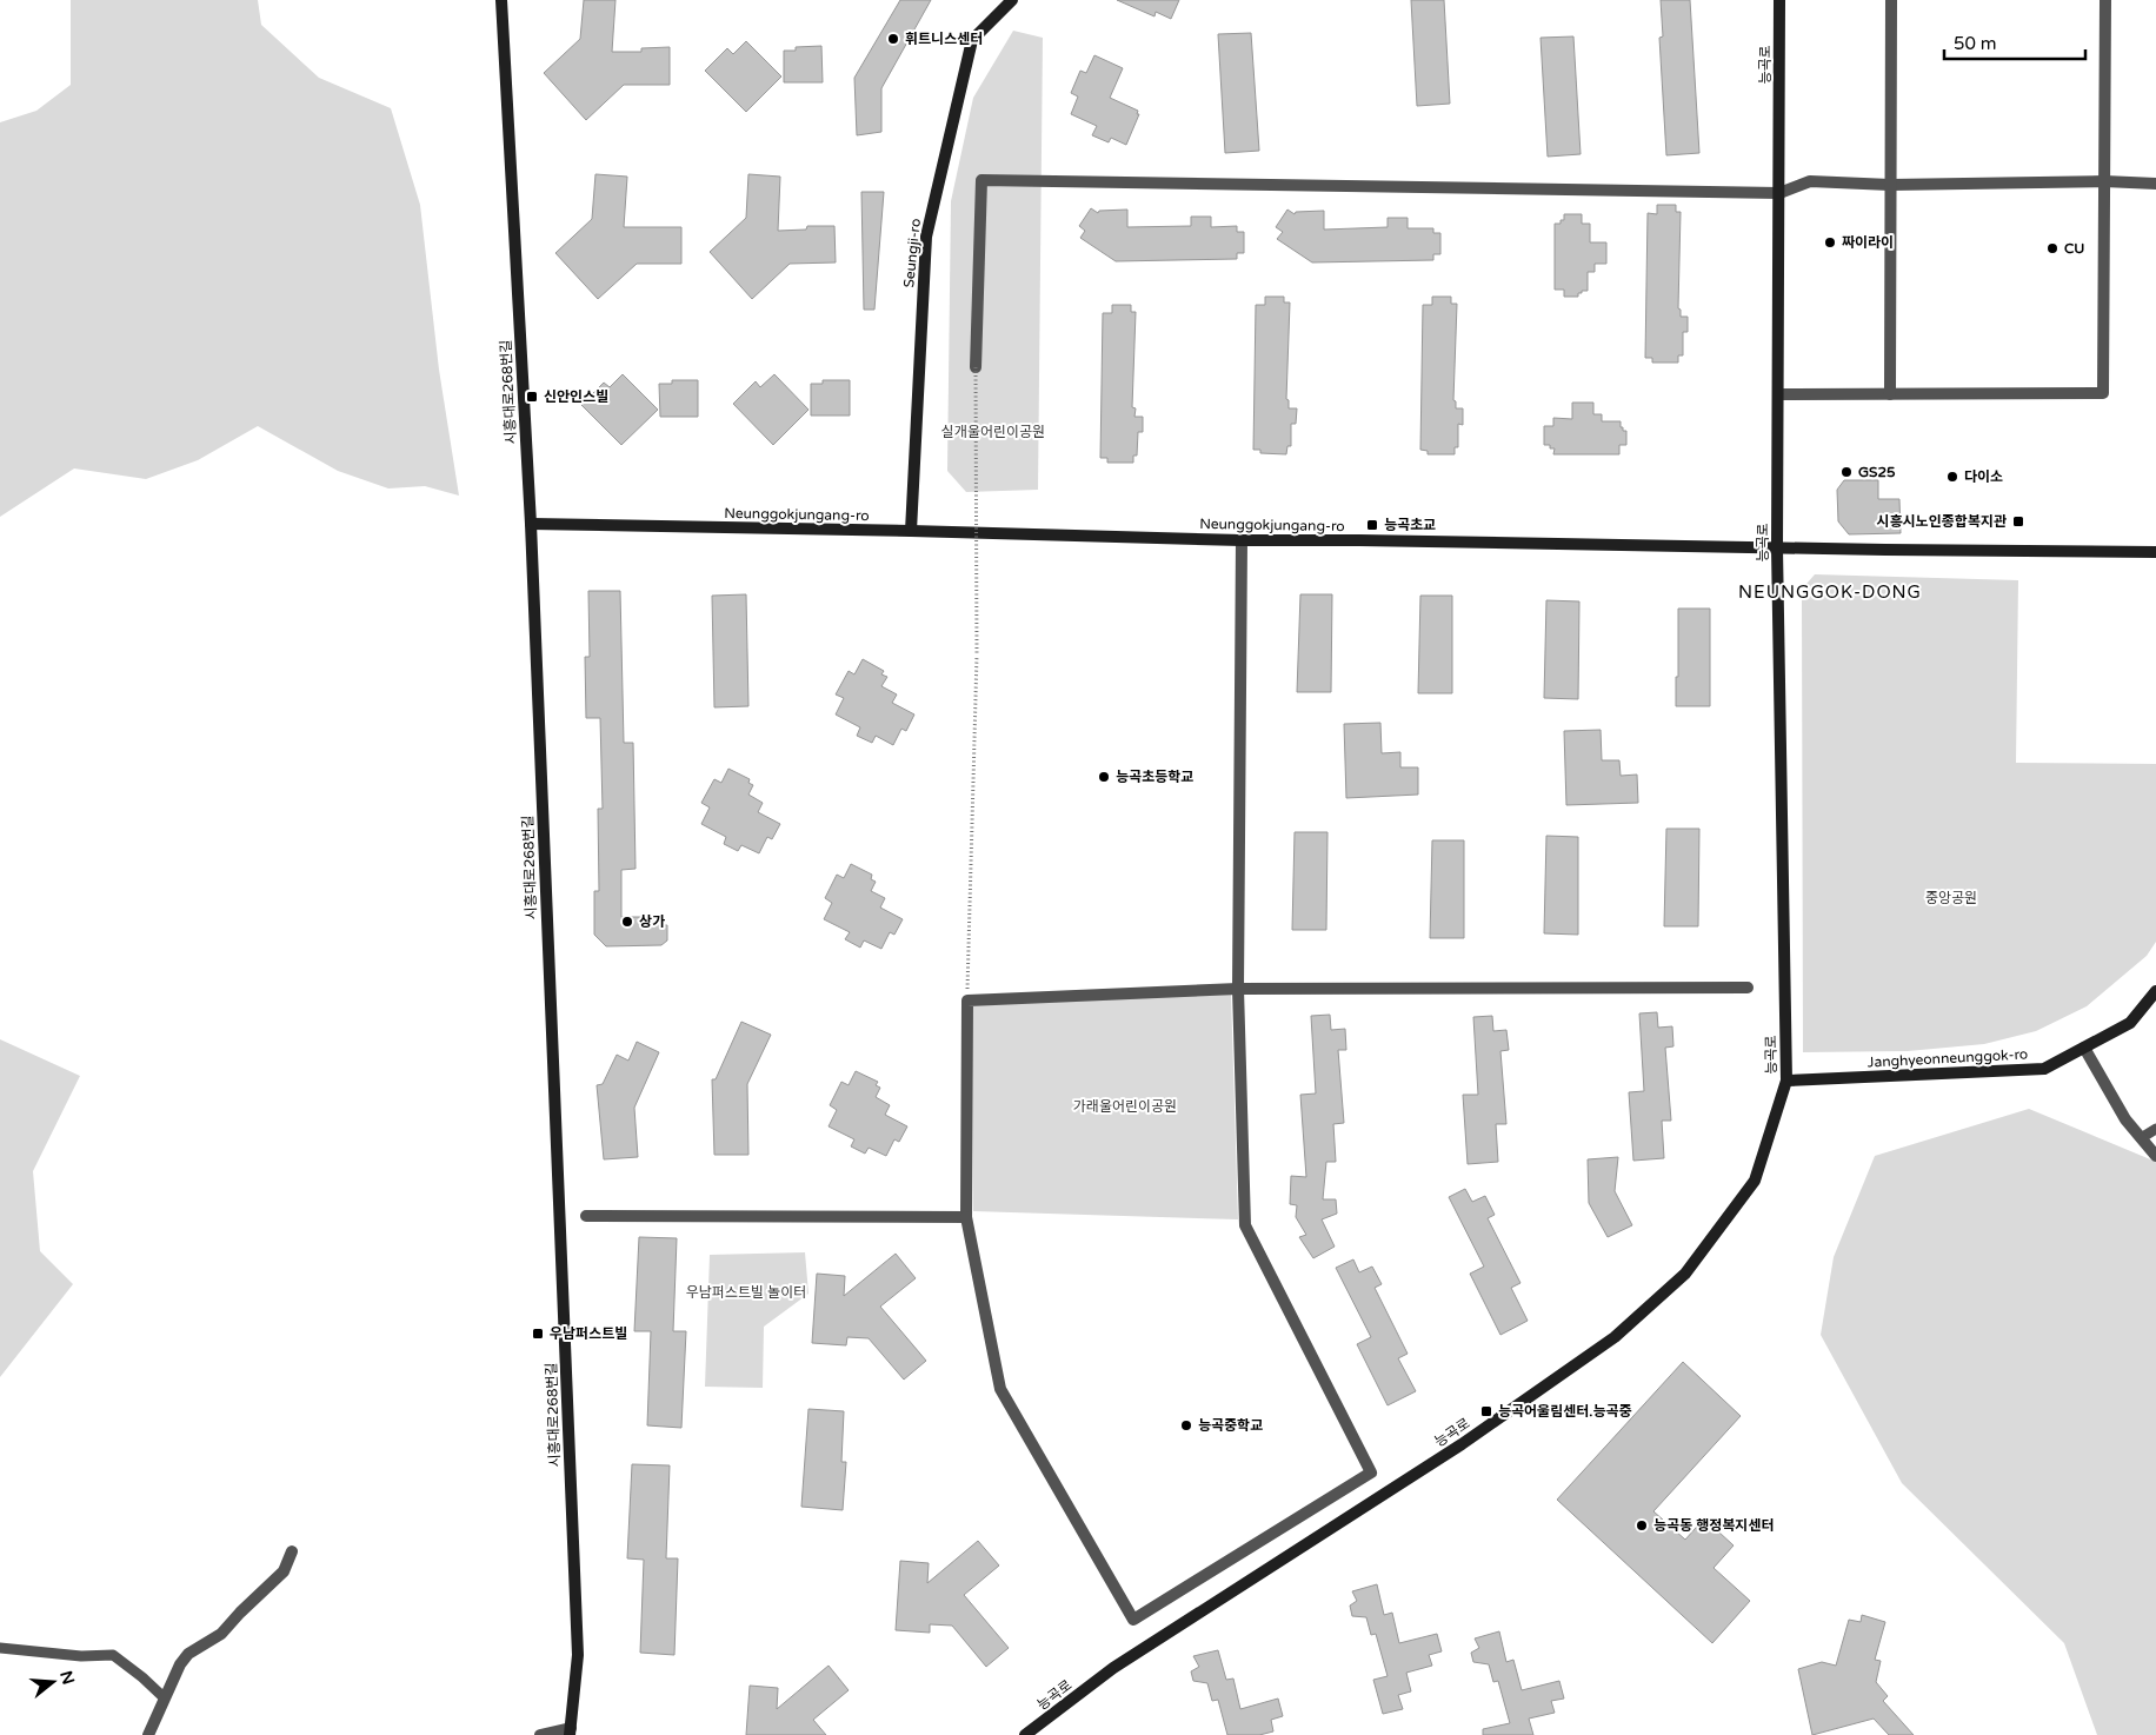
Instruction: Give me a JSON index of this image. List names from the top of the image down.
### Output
{
  "streets": {
    "main road": [
      "능곡로",
      "Seungji-ro",
      "시흥대로268번길",
      "Neunggokjungang-ro",
      "Janghyeonneunggok-ro"
    ]
  },
  "crossings": [
    ["능곡로", "Neunggokjungang-ro"],
    ["능곡로", "Janghyeonneunggok-ro"],
    ["Seungji-ro", "Neunggokjungang-ro"],
    ["시흥대로268번길", "Neunggokjungang-ro"]
  ],
  "districts": ["NEUNGGOK-DONG"],
  "parks": [
    "실개울어린이공원",
    "중앙공원",
    "가래울어린이공원",
    "우남퍼스트빌 놀이터"
  ],
  "places": {
    "other": [
      "휘트니스센터",
      "짜이라이",
      "CU",
      "GS25",
      "다이소",
      "능곡초등학교",
      "상가",
      "능곡중학교",
      "능곡동 행정복지센터"
    ],
    "transit": [
      "신안인스빌",
      "시흥시노인종합복지관",
      "능곡초교",
      "우남퍼스트빌",
      "능곡어울림센터.능곡중"
    ]
  },
  "scale_bar": "50 m",
  "north": "right"
}
